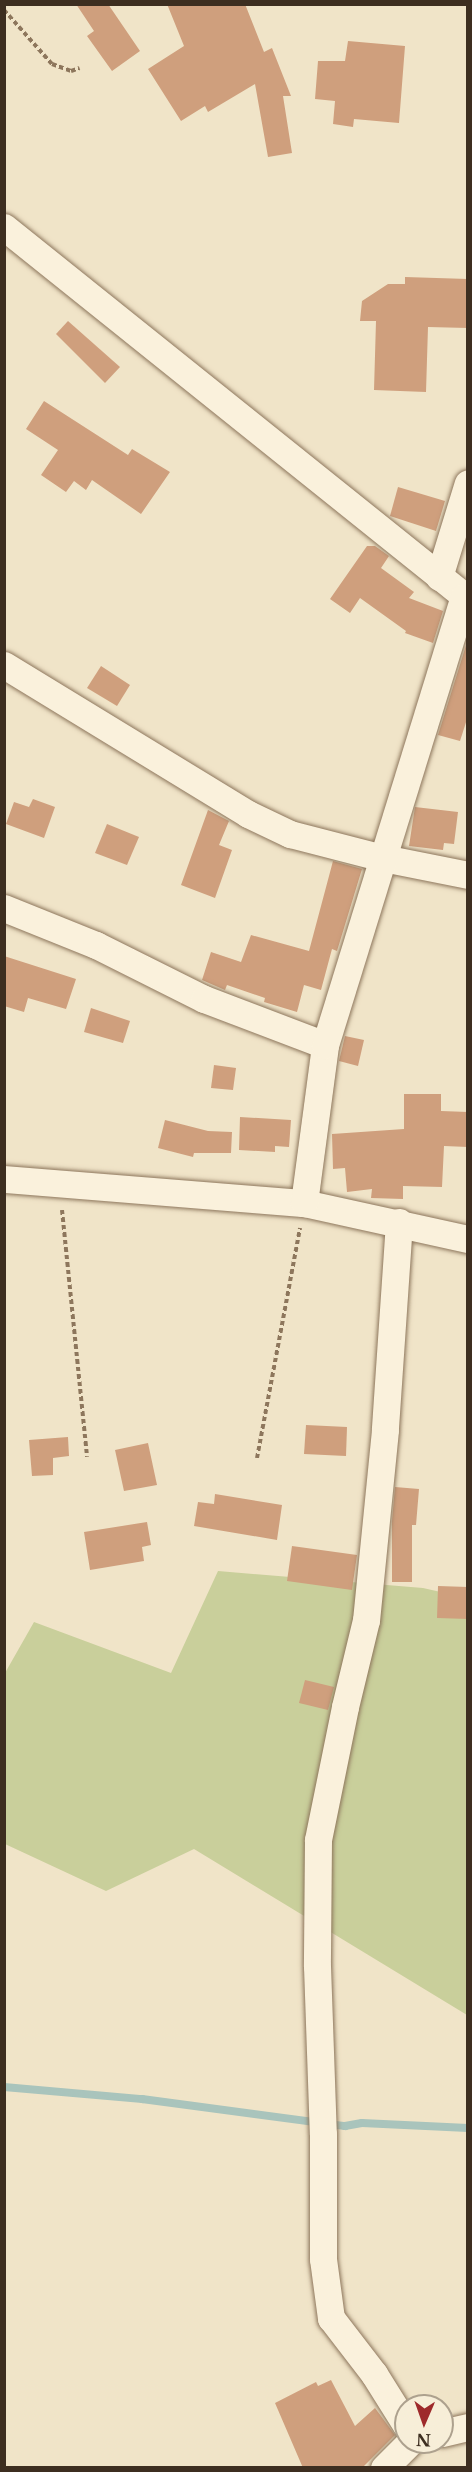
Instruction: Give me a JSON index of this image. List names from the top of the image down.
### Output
{
  "north": "bottom"
}
